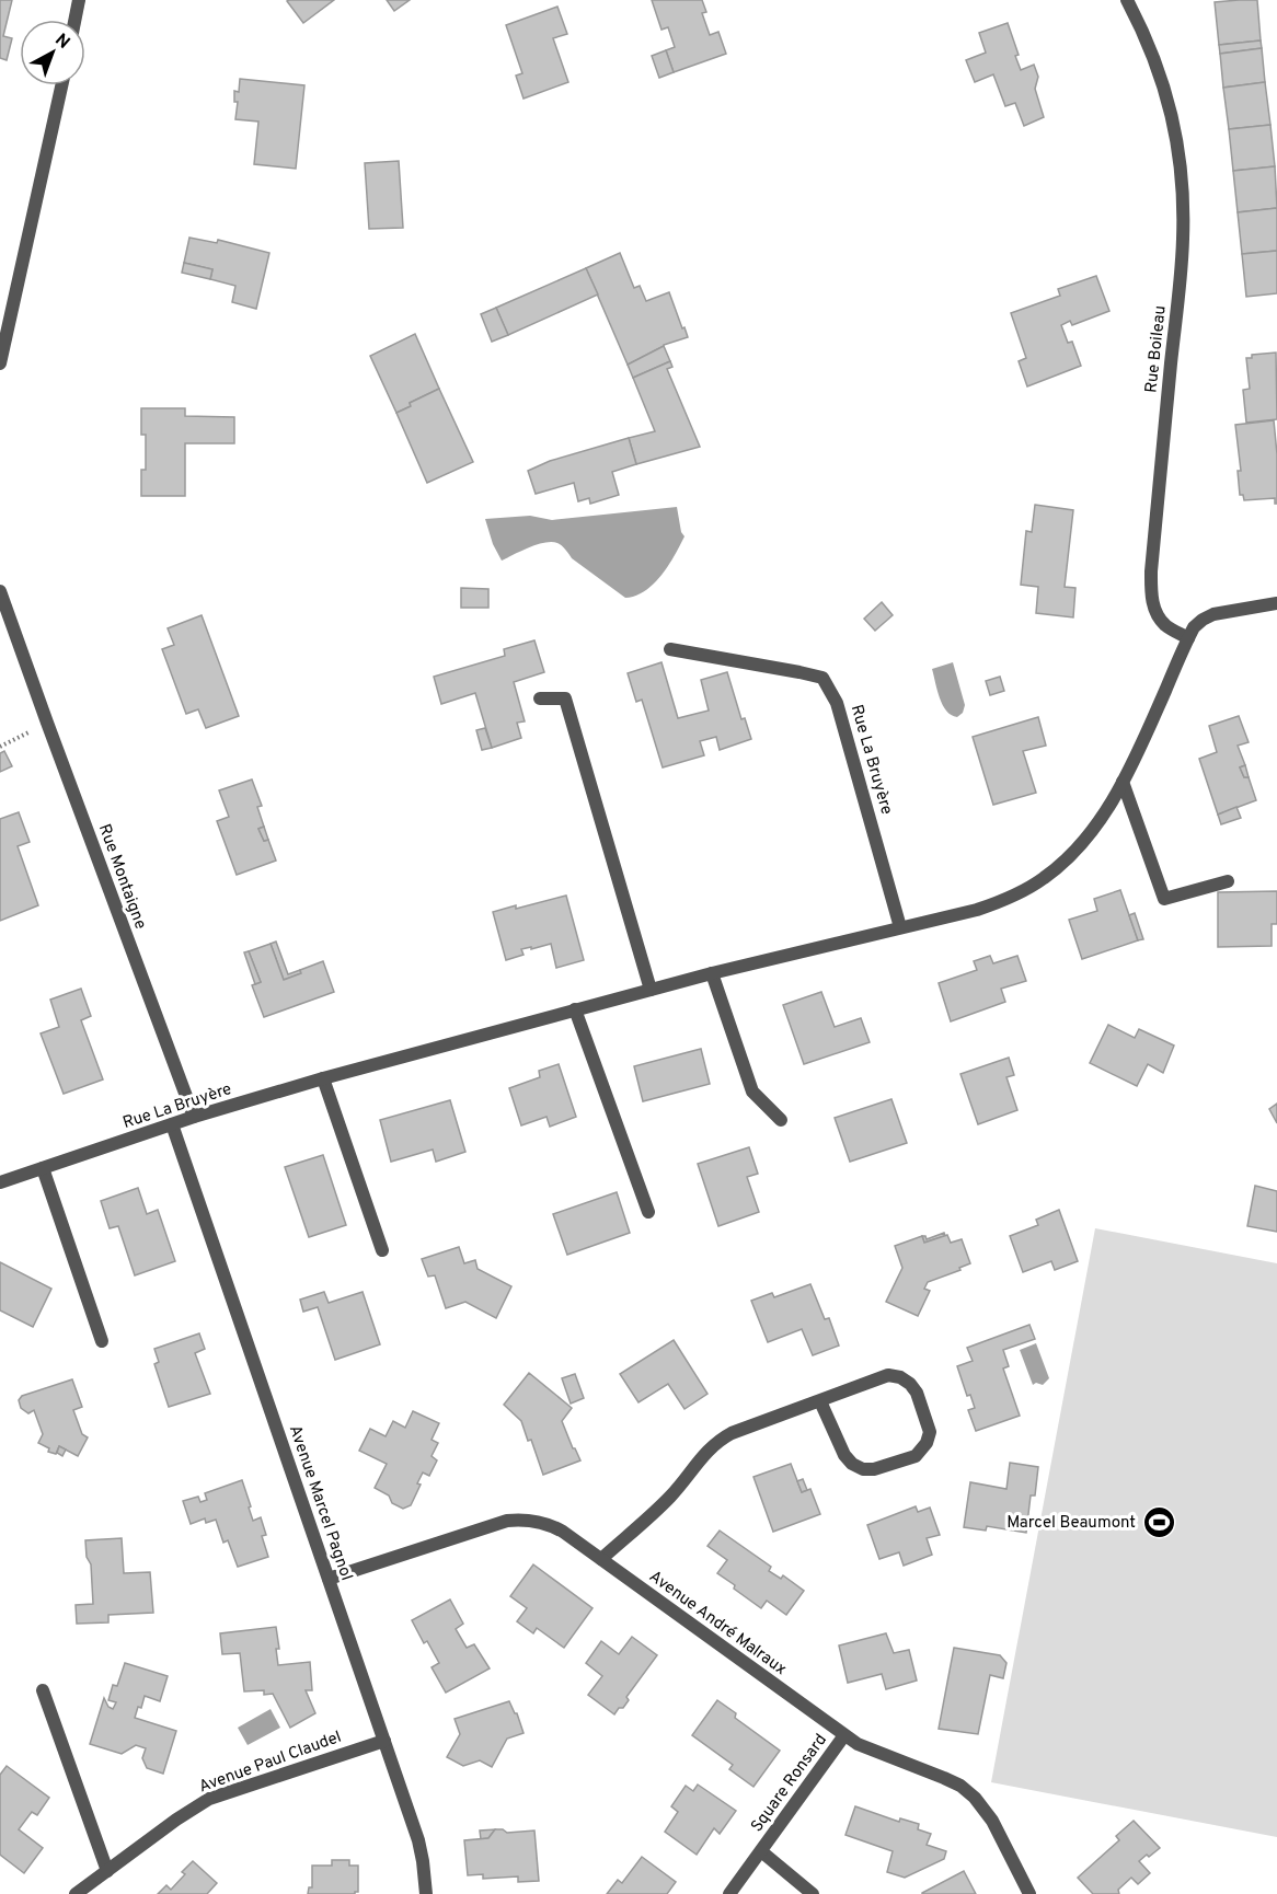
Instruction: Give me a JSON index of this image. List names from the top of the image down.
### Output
{
  "streets": {
    "street": [
      "Rue Boileau",
      "Rue La Bruyère",
      "Rue Montaigne",
      "Avenue Marcel Pagnol",
      "Avenue André Malraux",
      "Avenue Paul Claudel",
      "Square Ronsard"
    ]
  },
  "crossings": [
    ["Rue Boileau", "Rue La Bruyère"],
    ["Rue La Bruyère", "Rue Montaigne"],
    ["Rue La Bruyère", "Avenue Marcel Pagnol"],
    ["Avenue Marcel Pagnol", "Avenue André Malraux"],
    ["Avenue Marcel Pagnol", "Avenue Paul Claudel"],
    ["Avenue André Malraux", "Square Ronsard"]
  ],
  "places": {
    "sports": ["Marcel Beaumont"]
  },
  "north": "top right"
}
